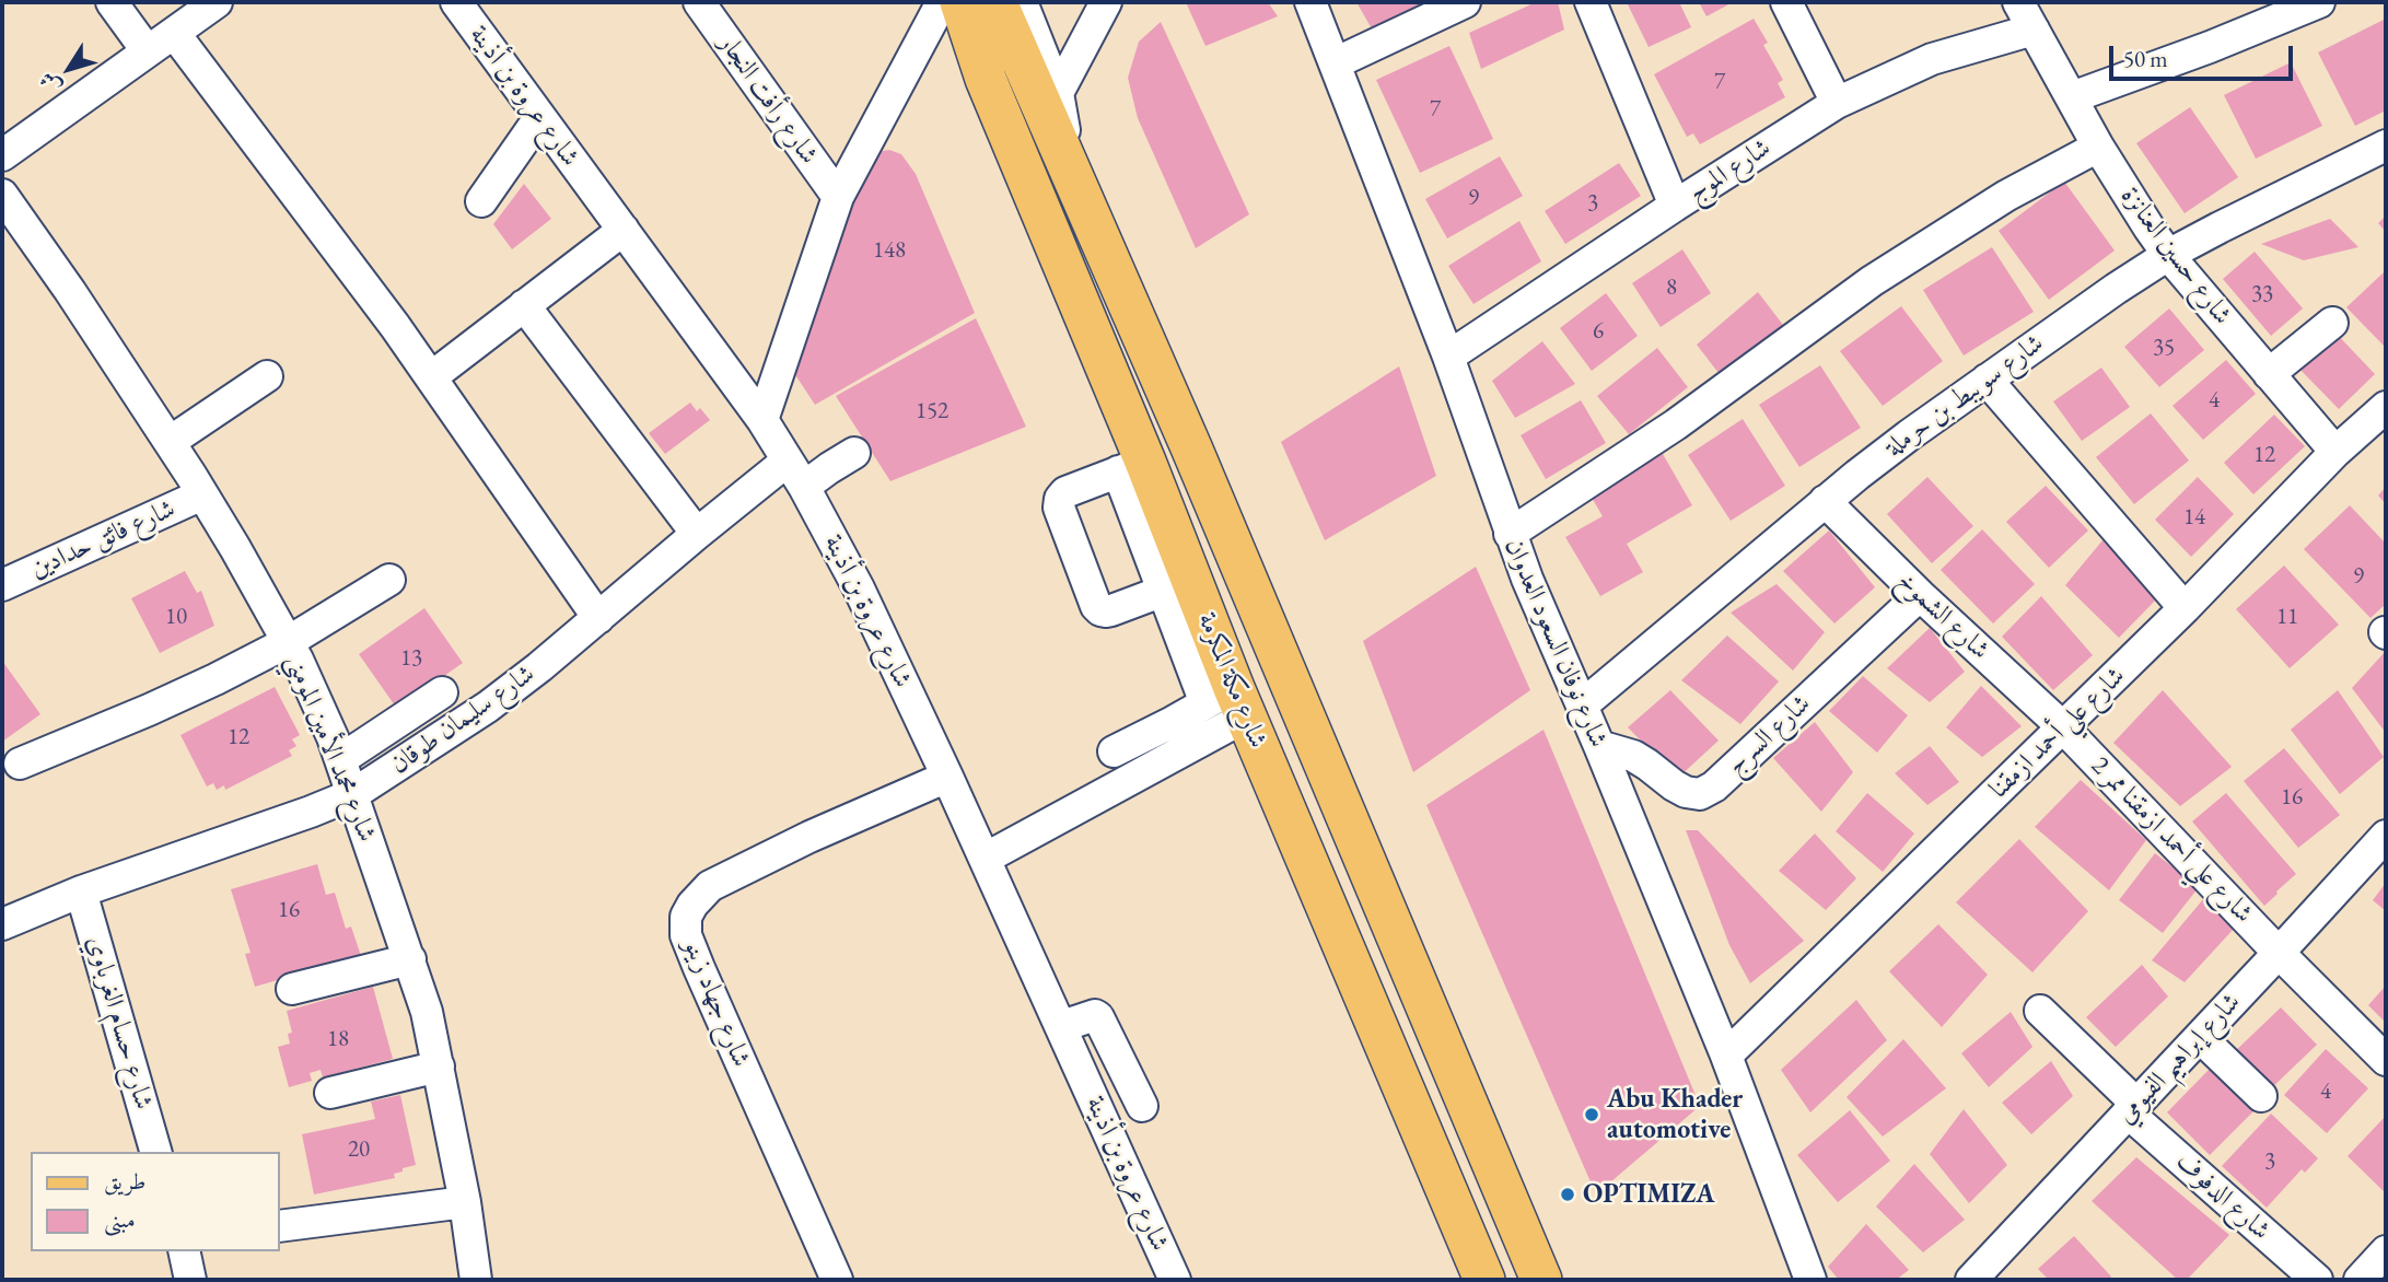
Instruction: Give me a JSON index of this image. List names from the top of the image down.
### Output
{
  "streets": {
    "main road": ["شارع مكة المكرمة"],
    "street": [
      "شارع عروة بن أذينة",
      "شارع رأفت النجار",
      "شارع الموج",
      "شارع حسين العنانزة",
      "شارع سويبط بن حرملة",
      "شارع فائق حدادين",
      "شارع الشموخ",
      "شارع نوفان السعود العدوان",
      "شارع سليمان طوقان",
      "شارع علي أحمد ازمقنا",
      "شارع السرج",
      "شارع محمد الأمين المومني",
      "شارع علي أحمد ازمقنا ممر 2",
      "شارع جهاد زينو",
      "شارع حسام الغرباوي",
      "شارع إبراهيم الفيومي",
      "شارع الدفوف"
    ]
  },
  "crossings": [
    ["شارع عروة بن أذينة", "شارع سليمان طوقان"],
    ["شارع عروة بن أذينة", "شارع جهاد زينو"],
    ["شارع الموج", "شارع حسين العنانزة"],
    ["شارع الموج", "شارع نوفان السعود العدوان"],
    ["شارع حسين العنانزة", "شارع سويبط بن حرملة"],
    ["شارع حسين العنانزة", "شارع علي أحمد ازمقنا"],
    ["شارع سويبط بن حرملة", "شارع الشموخ"],
    ["شارع سويبط بن حرملة", "شارع نوفان السعود العدوان"],
    ["شارع فائق حدادين", "شارع محمد الأمين المومني"],
    ["شارع الشموخ", "شارع علي أحمد ازمقنا"],
    ["شارع الشموخ", "شارع السرج"],
    ["شارع الشموخ", "شارع علي أحمد ازمقنا ممر 2"],
    ["شارع نوفان السعود العدوان", "شارع علي أحمد ازمقنا"],
    ["شارع نوفان السعود العدوان", "شارع السرج"],
    ["شارع سليمان طوقان", "شارع محمد الأمين المومني"],
    ["شارع سليمان طوقان", "شارع حسام الغرباوي"],
    ["شارع علي أحمد ازمقنا", "شارع علي أحمد ازمقنا ممر 2"],
    ["شارع علي أحمد ازمقنا ممر 2", "شارع إبراهيم الفيومي"],
    ["شارع إبراهيم الفيومي", "شارع الدفوف"]
  ],
  "places": ["Abu Khader automotive", "OPTIMIZA"],
  "house_numbers": [
    "7",
    "7",
    "9",
    "3",
    "148",
    "8",
    "33",
    "6",
    "35",
    "4",
    "152",
    "12",
    "14",
    "9",
    "10",
    "11",
    "13",
    "12",
    "16",
    "16",
    "18",
    "4",
    "20",
    "3"
  ],
  "legend": ["طريق", "مبنى"],
  "scale_bar": "50 m",
  "north": "bottom left"
}
